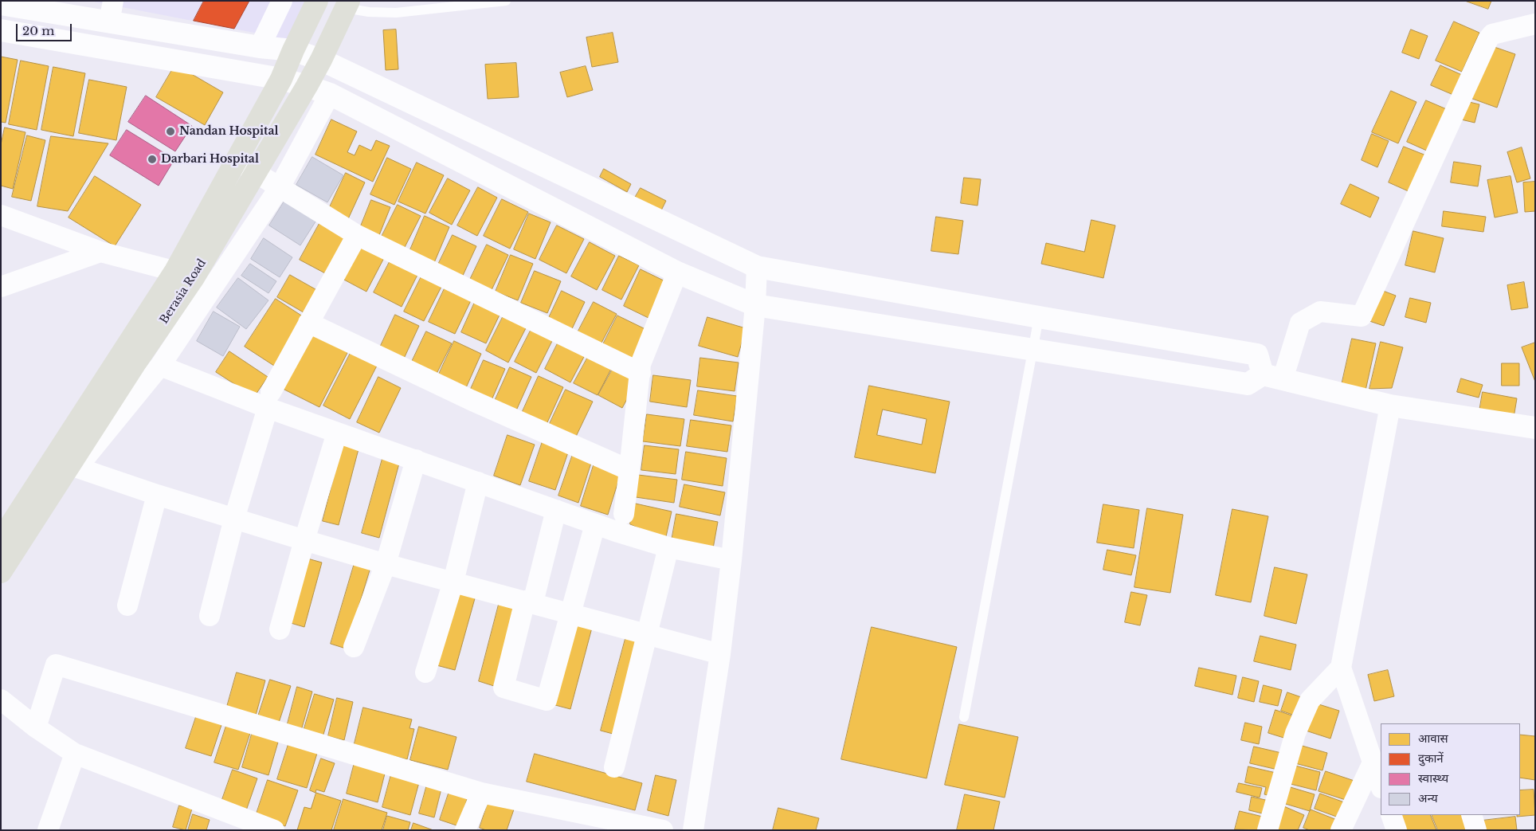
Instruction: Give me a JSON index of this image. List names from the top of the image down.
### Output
{
  "streets": {
    "main road": ["Berasia Road"]
  },
  "places": ["Nandan Hospital", "Darbari Hospital"],
  "legend": [
    "आवास",
    "दुकानें",
    "स्वास्थ्य",
    "अन्य"
  ],
  "scale_bar": "20 m"
}
